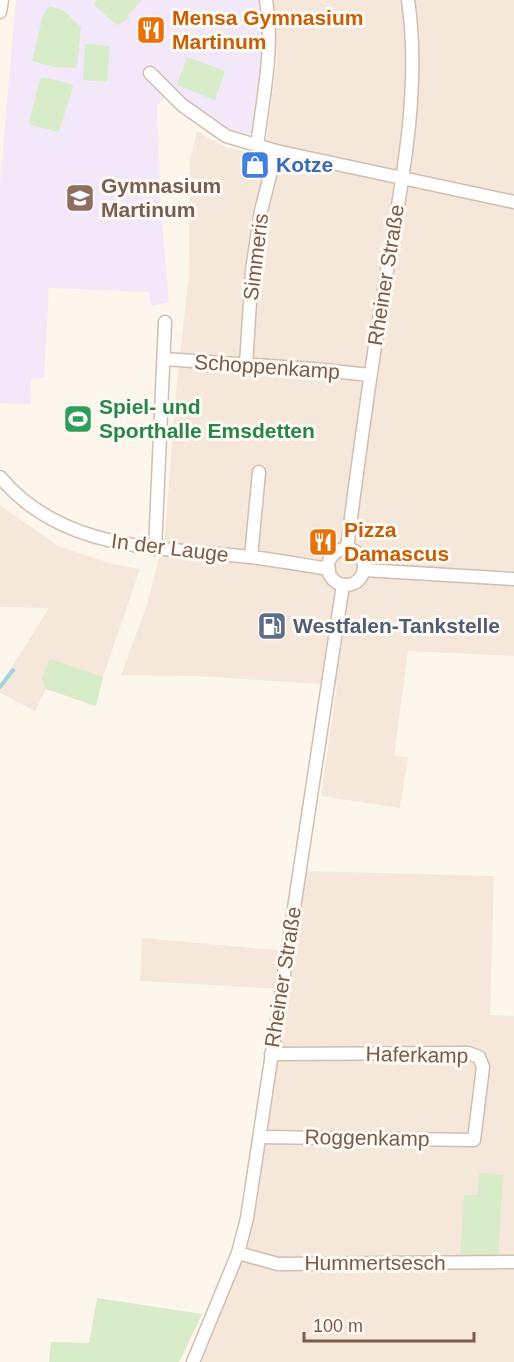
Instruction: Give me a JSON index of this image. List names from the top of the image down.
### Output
{
  "streets": {
    "street": [
      "Simmeris",
      "Rheiner Straße",
      "Schoppenkamp",
      "In der Lauge",
      "Haferkamp",
      "Roggenkamp",
      "Hummertsesch"
    ]
  },
  "crossings": [
    ["Simmeris", "Schoppenkamp"],
    ["Rheiner Straße", "Schoppenkamp"],
    ["Rheiner Straße", "In der Lauge"],
    ["Rheiner Straße", "Haferkamp"],
    ["Rheiner Straße", "Roggenkamp"],
    ["Rheiner Straße", "Hummertsesch"],
    ["Haferkamp", "Roggenkamp"]
  ],
  "places": {
    "restaurant": ["Mensa Gymnasium Martinum", "Pizza Damascus"],
    "shop": ["Kotze"],
    "school or university": ["Gymnasium Martinum"],
    "sports": ["Spiel- und Sporthalle Emsdetten"],
    "fuel station": ["Westfalen-Tankstelle"]
  },
  "scale_bar": "100 m"
}
